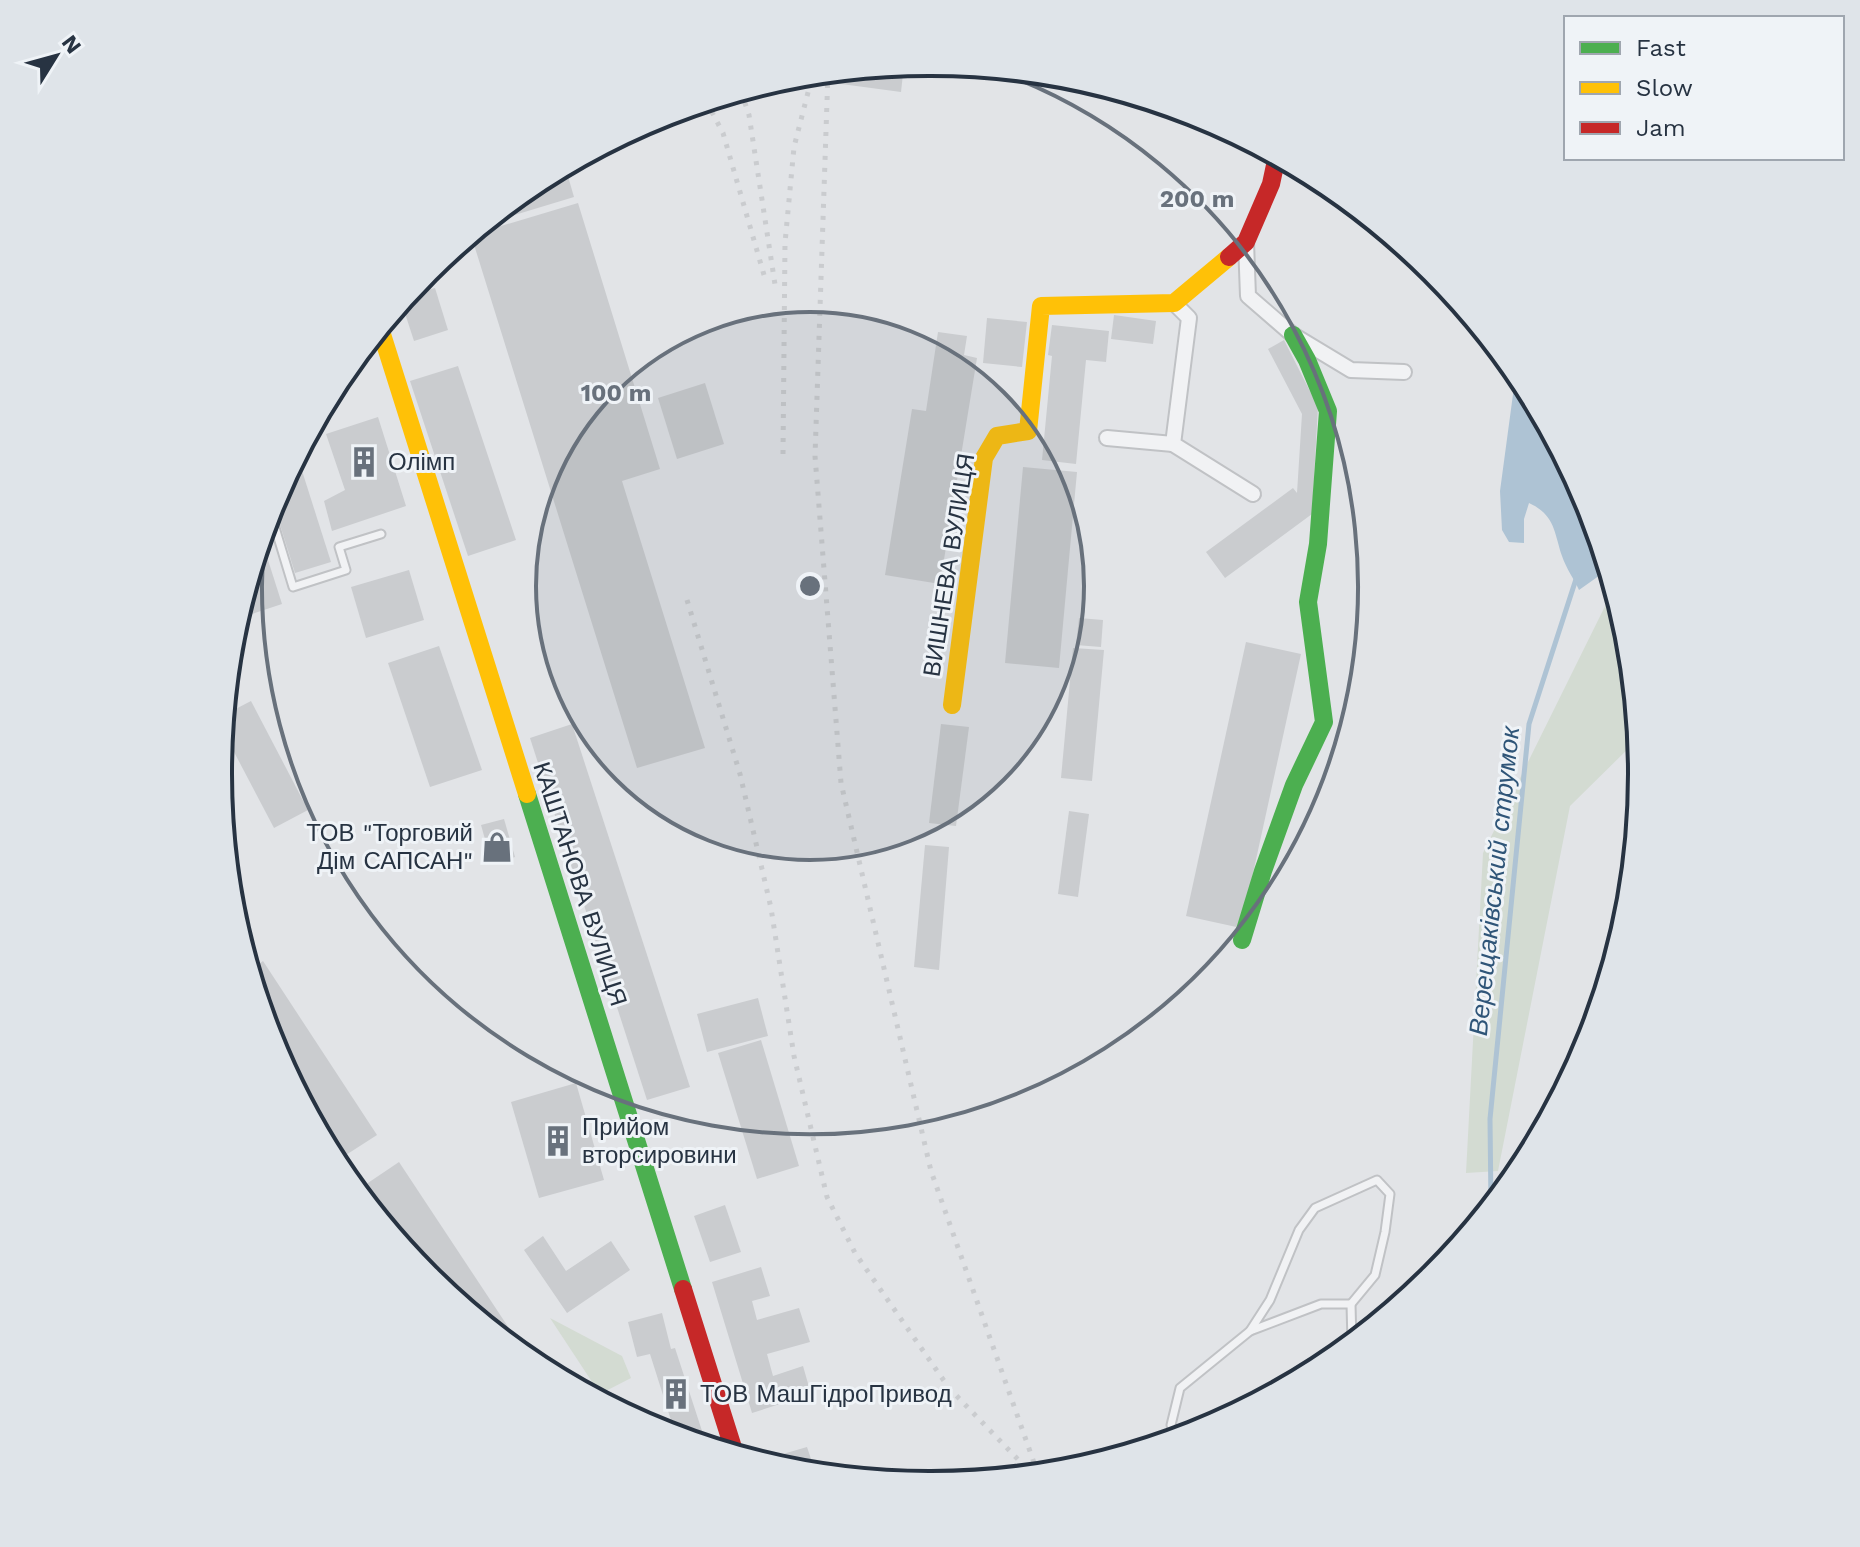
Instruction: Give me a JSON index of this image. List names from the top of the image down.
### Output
{
  "streets": {
    "street": ["ВИШНЕВА ВУЛИЦЯ", "КАШТАНОВА ВУЛИЦЯ"]
  },
  "water": ["Верещаківський струмок"],
  "places": {
    "building": ["Олімп", "Прийом вторсировини", "ТОВ МашГідроПривод"],
    "shop": ["ТОВ \"Торговий Дім САПСАН\""]
  },
  "legend": ["Fast", "Slow", "Jam"],
  "north": "top right",
  "rings": ["200 m", "100 m"]
}
